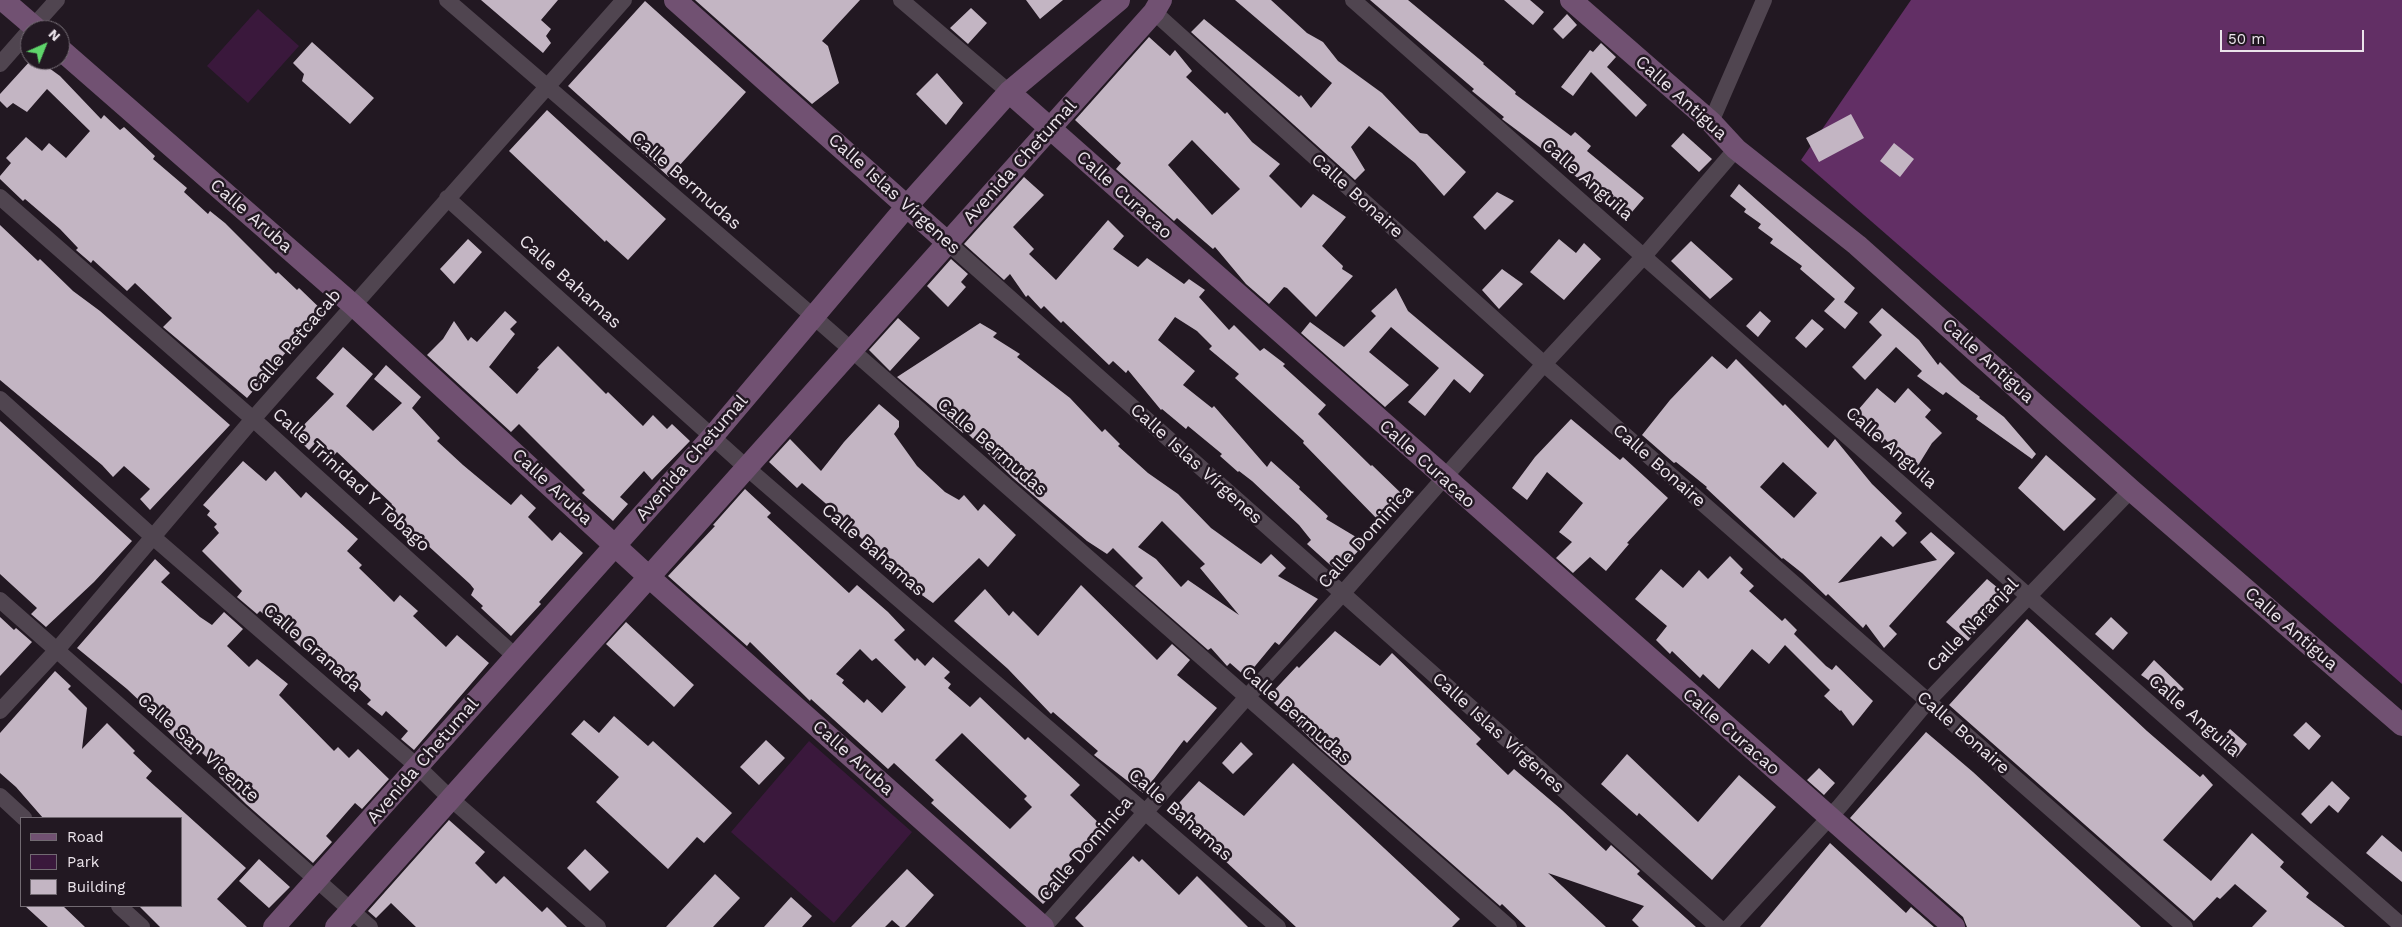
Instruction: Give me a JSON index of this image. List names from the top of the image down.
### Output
{
  "streets": {
    "main road": [
      "Calle Antigua",
      "Avenida Chetumal",
      "Calle Islas Vírgenes",
      "Calle Curacao",
      "Calle Aruba"
    ],
    "street": [
      "Calle Anguila",
      "Calle Bermudas",
      "Calle Bonaire",
      "Calle Bahamas",
      "Calle Petcacab",
      "Calle Trinidad Y Tobago",
      "Calle Dominica",
      "Calle Naranjal",
      "Calle Granada",
      "Calle San Vicente"
    ]
  },
  "crossings": [
    ["Calle Antigua", "Calle Dominica"],
    ["Calle Antigua", "Calle Naranjal"],
    ["Avenida Chetumal", "Calle Bermudas"],
    ["Avenida Chetumal", "Calle Islas Vírgenes"],
    ["Avenida Chetumal", "Calle Curacao"],
    ["Avenida Chetumal", "Calle Bonaire"],
    ["Avenida Chetumal", "Calle Aruba"],
    ["Avenida Chetumal", "Calle Bahamas"],
    ["Avenida Chetumal", "Calle Trinidad Y Tobago"],
    ["Avenida Chetumal", "Calle Granada"],
    ["Avenida Chetumal", "Calle San Vicente"],
    ["Calle Anguila", "Calle Dominica"],
    ["Calle Anguila", "Calle Naranjal"],
    ["Calle Bermudas", "Calle Petcacab"],
    ["Calle Bermudas", "Calle Dominica"],
    ["Calle Islas Vírgenes", "Calle Dominica"],
    ["Calle Curacao", "Calle Dominica"],
    ["Calle Curacao", "Calle Naranjal"],
    ["Calle Bonaire", "Calle Dominica"],
    ["Calle Bonaire", "Calle Naranjal"],
    ["Calle Aruba", "Calle Petcacab"],
    ["Calle Aruba", "Calle Dominica"],
    ["Calle Bahamas", "Calle Petcacab"],
    ["Calle Bahamas", "Calle Dominica"],
    ["Calle Petcacab", "Calle Trinidad Y Tobago"],
    ["Calle Petcacab", "Calle Granada"],
    ["Calle Petcacab", "Calle San Vicente"]
  ],
  "legend": ["Road", "Park", "Building"],
  "scale_bar": "50 m",
  "north": "top right"
}
